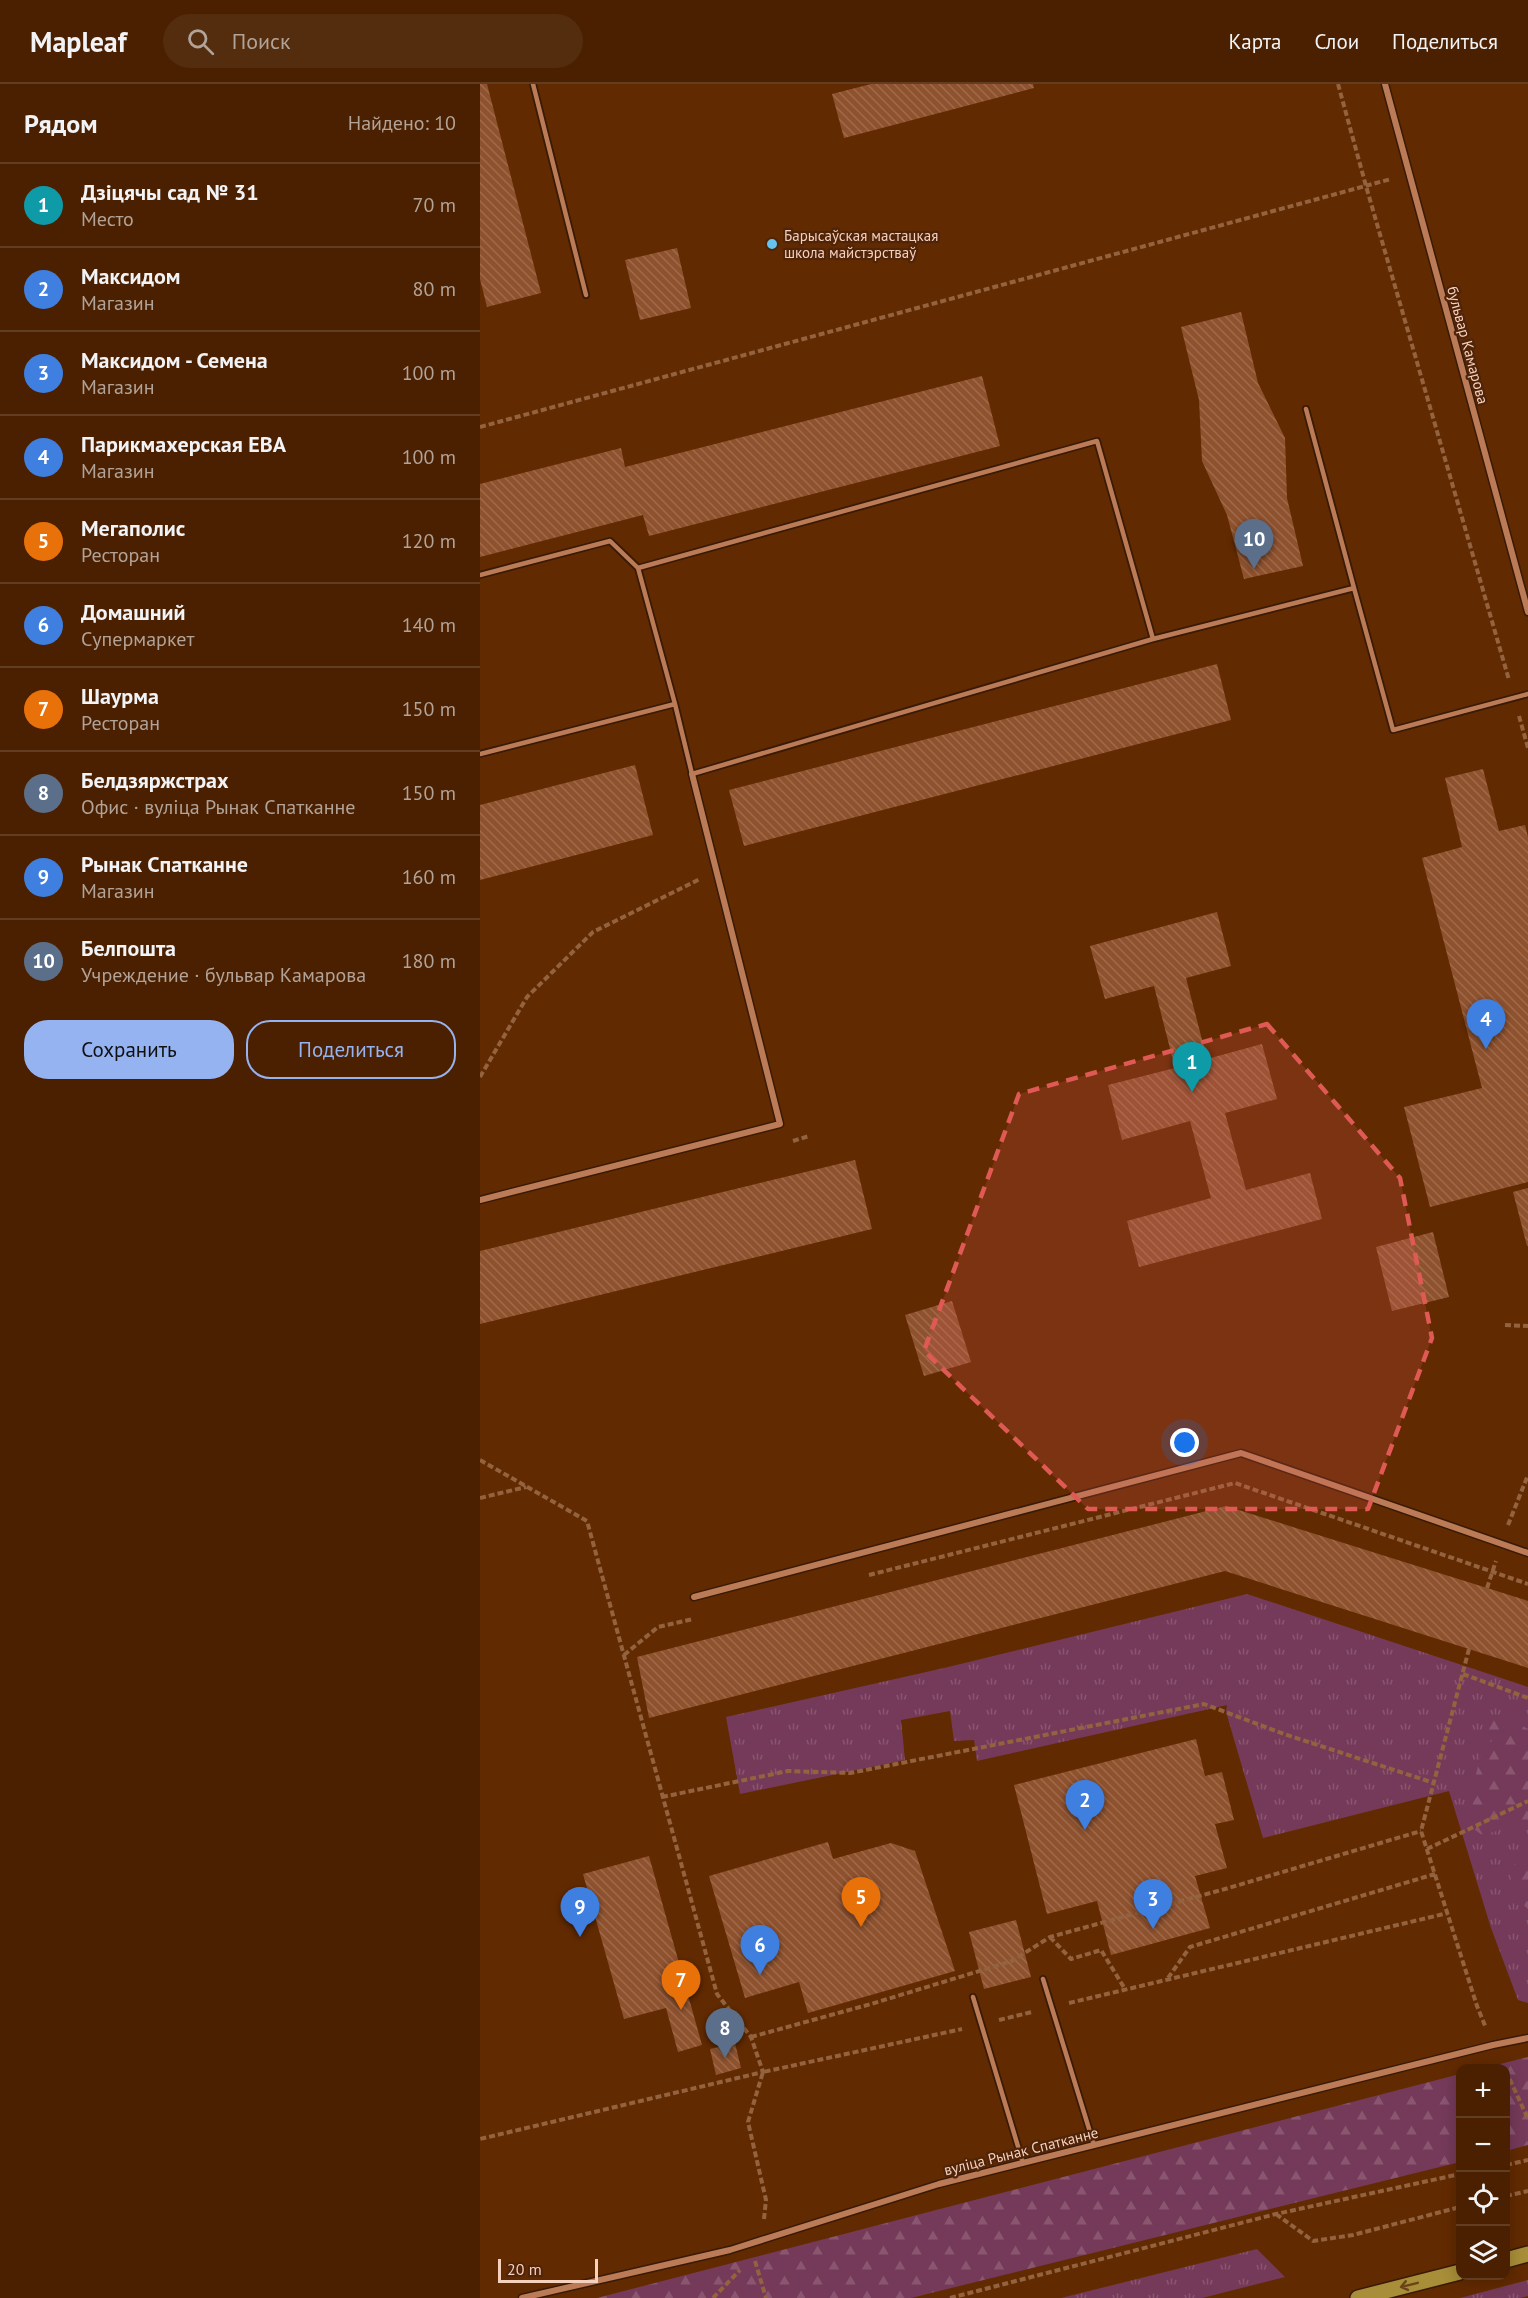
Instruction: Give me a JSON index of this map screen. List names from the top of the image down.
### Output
{
  "streets": {
    "street": ["бульвар Камарова", "вуліца Рынак Спатканне"]
  },
  "places": ["Барысаўская мастацкая школа майстэрстваў"],
  "scale_bar": "20 m",
  "page": {
    "header": "Mapleaf",
    "search": "Поиск",
    "nav": ["Карта", "Слои", "Поделиться"],
    "heading": ["Рядом", "Найдено: 10"],
    "list": [
      {
        "mark": "1",
        "name": "Дзіцячы сад № 31",
        "note": "Место",
        "value": "70 m"
      },
      {
        "mark": "2",
        "name": "Максидом",
        "note": "Магазин",
        "value": "80 m"
      },
      {
        "mark": "3",
        "name": "Максидом - Семена",
        "note": "Магазин",
        "value": "100 m"
      },
      {
        "mark": "4",
        "name": "Парикмахерская ЕВА",
        "note": "Магазин",
        "value": "100 m"
      },
      {
        "mark": "5",
        "name": "Мегаполис",
        "note": "Ресторан",
        "value": "120 m"
      },
      {
        "mark": "6",
        "name": "Домашний",
        "note": "Супермаркет",
        "value": "140 m"
      },
      {
        "mark": "7",
        "name": "Шаурма",
        "note": "Ресторан",
        "value": "150 m"
      },
      {
        "mark": "8",
        "name": "Белдзяржстрах",
        "note": "Офис · вуліца Рынак Спатканне",
        "value": "150 m"
      },
      {
        "mark": "9",
        "name": "Рынак Спатканне",
        "note": "Магазин",
        "value": "160 m"
      },
      {
        "mark": "10",
        "name": "Белпошта",
        "note": "Учреждение · бульвар Камарова",
        "value": "180 m"
      }
    ],
    "pins": [
      "10",
      "4",
      "1",
      "2",
      "5",
      "3",
      "9",
      "6",
      "7",
      "8"
    ],
    "buttons": ["Сохранить", "Поделиться"],
    "map_buttons": ["+", "−"],
    "scale": "20 m"
  }
}
